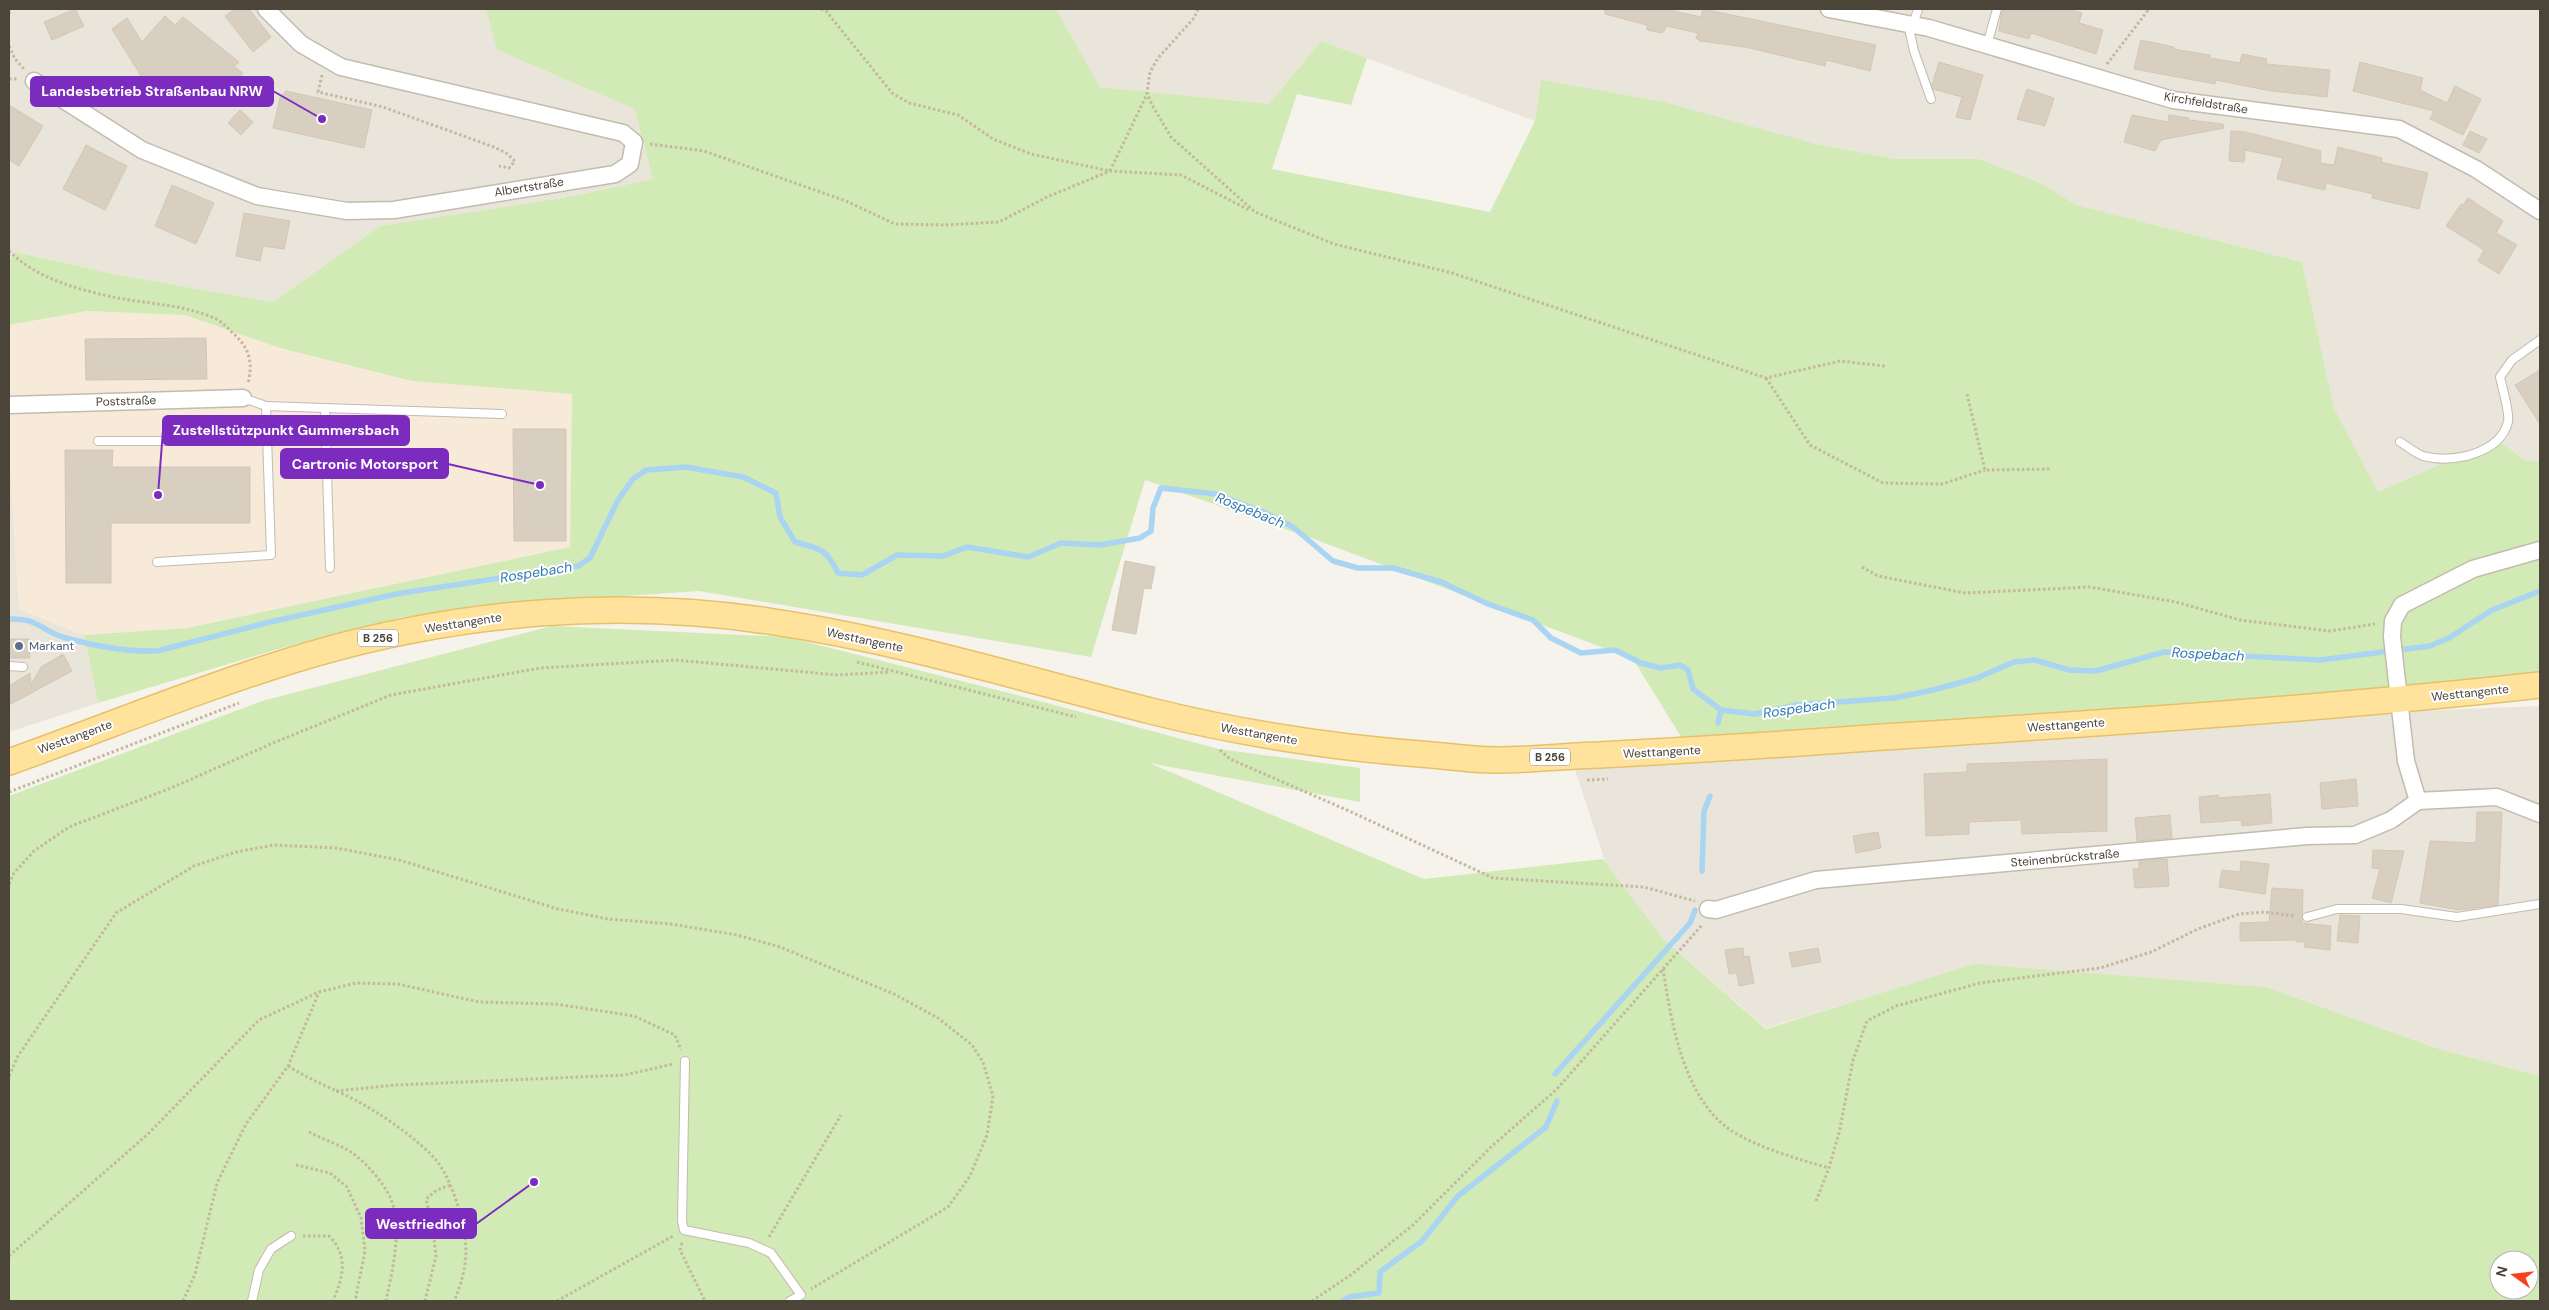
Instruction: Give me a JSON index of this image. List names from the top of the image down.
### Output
{
  "streets": {
    "main road": ["Westtangente", "B 256"],
    "street": [
      "Kirchfeldstraße",
      "Albertstraße",
      "Poststraße",
      "Steinenbrückstraße"
    ]
  },
  "water": ["Rospebach"],
  "places": [
    "Landesbetrieb Straßenbau NRW",
    "Cartronic Motorsport",
    "Zustellstützpunkt Gummersbach",
    "Markant",
    "Westfriedhof"
  ],
  "north": "left"
}
